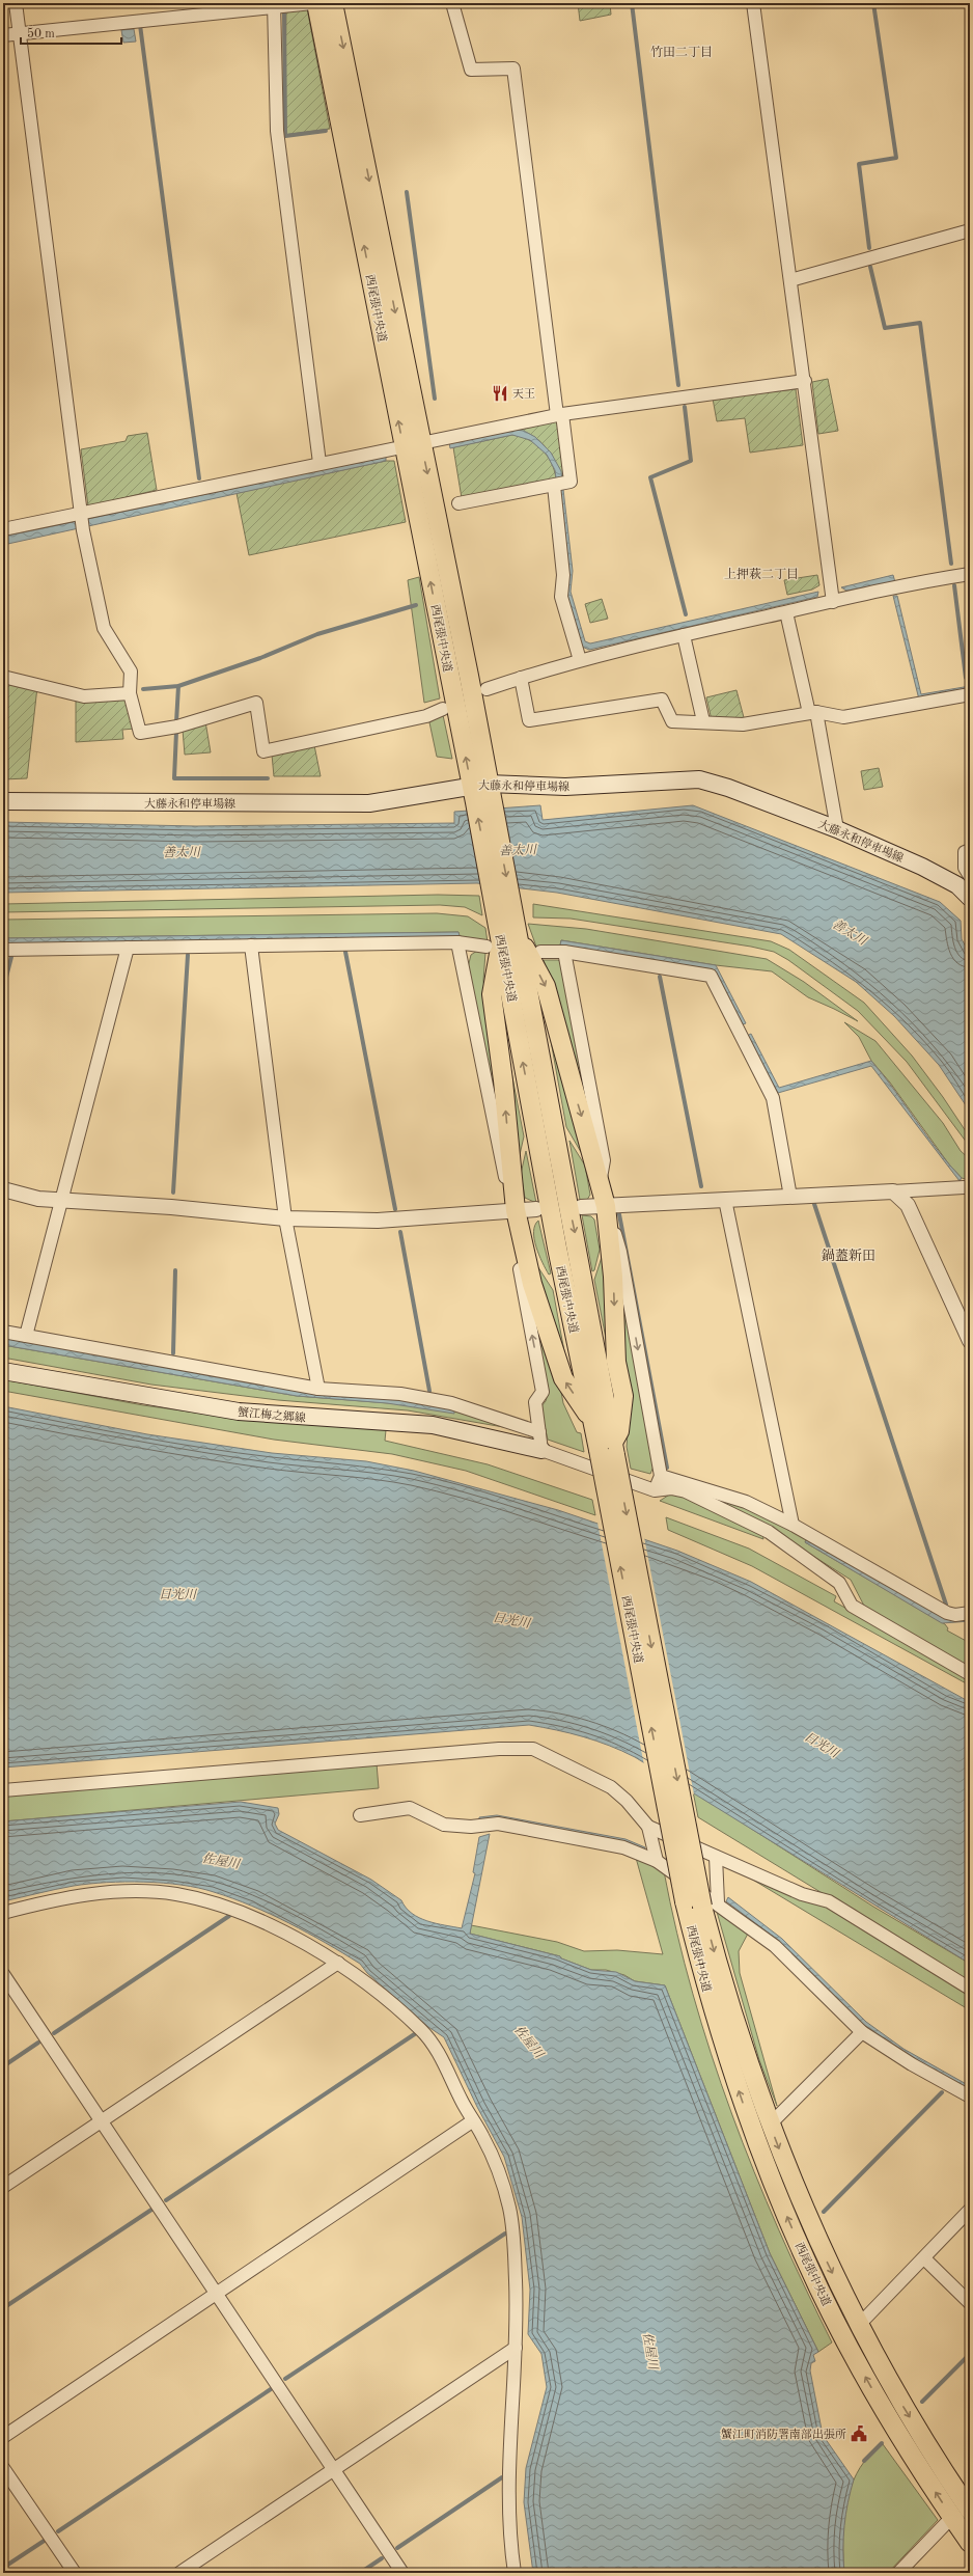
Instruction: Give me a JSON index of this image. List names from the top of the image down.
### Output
{
  "streets": {
    "main road": ["西尾張中央道", "大藤永和停車場線", "蟹江梅之郷線"]
  },
  "crossings": [
    ["西尾張中央道", "大藤永和停車場線"]
  ],
  "districts": ["竹田二丁目", "上押萩二丁目", "鍋蓋新田"],
  "water": ["善太川", "日光川", "佐屋川"],
  "places": {
    "restaurant": ["天王"],
    "public building": ["蟹江町消防署南部出張所"]
  },
  "scale_bar": "50 m"
}
